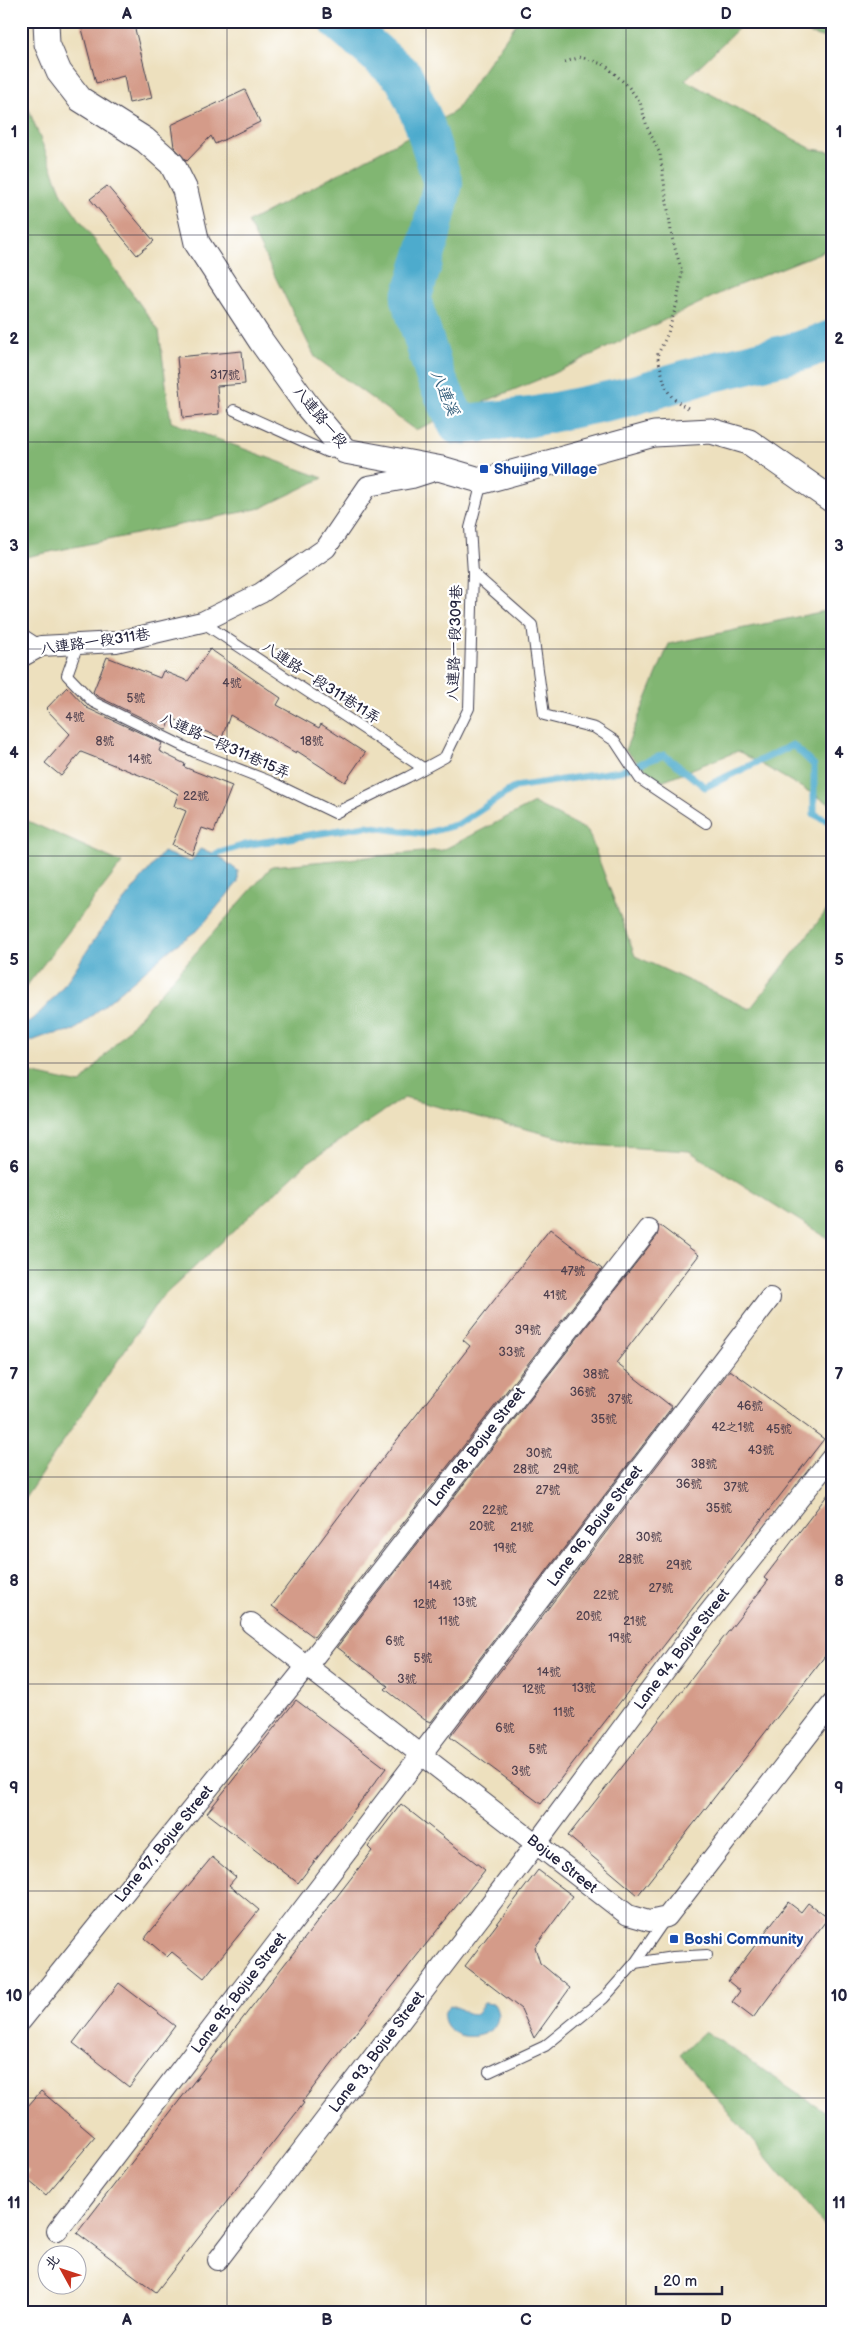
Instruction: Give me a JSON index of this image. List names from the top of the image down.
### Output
{
  "streets": {
    "street": [
      "八連路一段",
      "八連路一段311巷",
      "Lane 98, Bojue Street",
      "Lane 96, Bojue Street",
      "Lane 94, Bojue Street",
      "Lane 97, Bojue Street",
      "Bojue Street",
      "Lane 95, Bojue Street",
      "Lane 93, Bojue Street"
    ],
    "lane": ["八連路一段309巷", "八連路一段311巷11弄", "八連路一段311巷15弄"]
  },
  "crossings": [
    ["八連路一段", "八連路一段311巷"],
    ["八連路一段", "八連路一段309巷"],
    ["八連路一段311巷", "八連路一段311巷11弄"],
    ["八連路一段311巷", "八連路一段311巷15弄"],
    ["八連路一段309巷", "八連路一段311巷11弄"],
    ["八連路一段309巷", "八連路一段311巷15弄"],
    ["Lane 98, Bojue Street", "Lane 97, Bojue Street"],
    ["Lane 98, Bojue Street", "Bojue Street"],
    ["Lane 96, Bojue Street", "Bojue Street"],
    ["Lane 96, Bojue Street", "Lane 95, Bojue Street"],
    ["Lane 94, Bojue Street", "Bojue Street"],
    ["Lane 94, Bojue Street", "Lane 93, Bojue Street"],
    ["Lane 97, Bojue Street", "Bojue Street"],
    ["Bojue Street", "Lane 95, Bojue Street"],
    ["Bojue Street", "Lane 93, Bojue Street"]
  ],
  "water": ["八連溪"],
  "places": {
    "transit": ["Shuijing Village", "Boshi Community"]
  },
  "house_numbers": [
    "317號",
    "4號",
    "5號",
    "4號",
    "8號",
    "18號",
    "14號",
    "22號",
    "47號",
    "41號",
    "39號",
    "33號",
    "38號",
    "36號",
    "37號",
    "46號",
    "35號",
    "42之1號",
    "45號",
    "43號",
    "30號",
    "38號",
    "28號",
    "29號",
    "36號",
    "37號",
    "27號",
    "35號",
    "22號",
    "20號",
    "21號",
    "30號",
    "19號",
    "28號",
    "29號",
    "14號",
    "27號",
    "22號",
    "13號",
    "12號",
    "20號",
    "11號",
    "21號",
    "19號",
    "6號",
    "5號",
    "14號",
    "3號",
    "13號",
    "12號",
    "11號",
    "6號",
    "5號",
    "3號"
  ],
  "scale_bar": "20 m",
  "north": "top left",
  "grid": {
    "columns": [
      "A",
      "B",
      "C",
      "D"
    ],
    "rows": [
      "1",
      "2",
      "3",
      "4",
      "5",
      "6",
      "7",
      "8",
      "9",
      "10",
      "11"
    ]
  }
}
